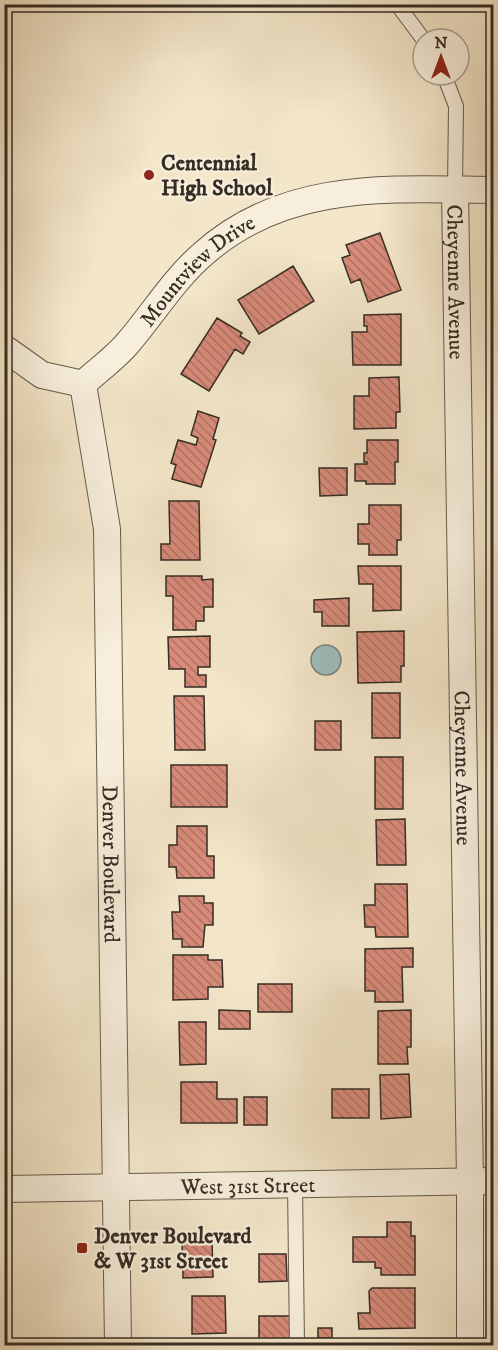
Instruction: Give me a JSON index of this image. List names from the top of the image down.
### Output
{
  "streets": {
    "street": [
      "Mountview Drive",
      "Cheyenne Avenue",
      "Denver Boulevard",
      "West 31st Street"
    ]
  },
  "crossings": [
    ["Mountview Drive", "Cheyenne Avenue"],
    ["Mountview Drive", "Denver Boulevard"],
    ["Cheyenne Avenue", "West 31st Street"],
    ["Denver Boulevard", "West 31st Street"]
  ],
  "places": {
    "other": ["Centennial High School"],
    "transit": ["Denver Boulevard & W 31st Street"]
  },
  "north": "top"
}
